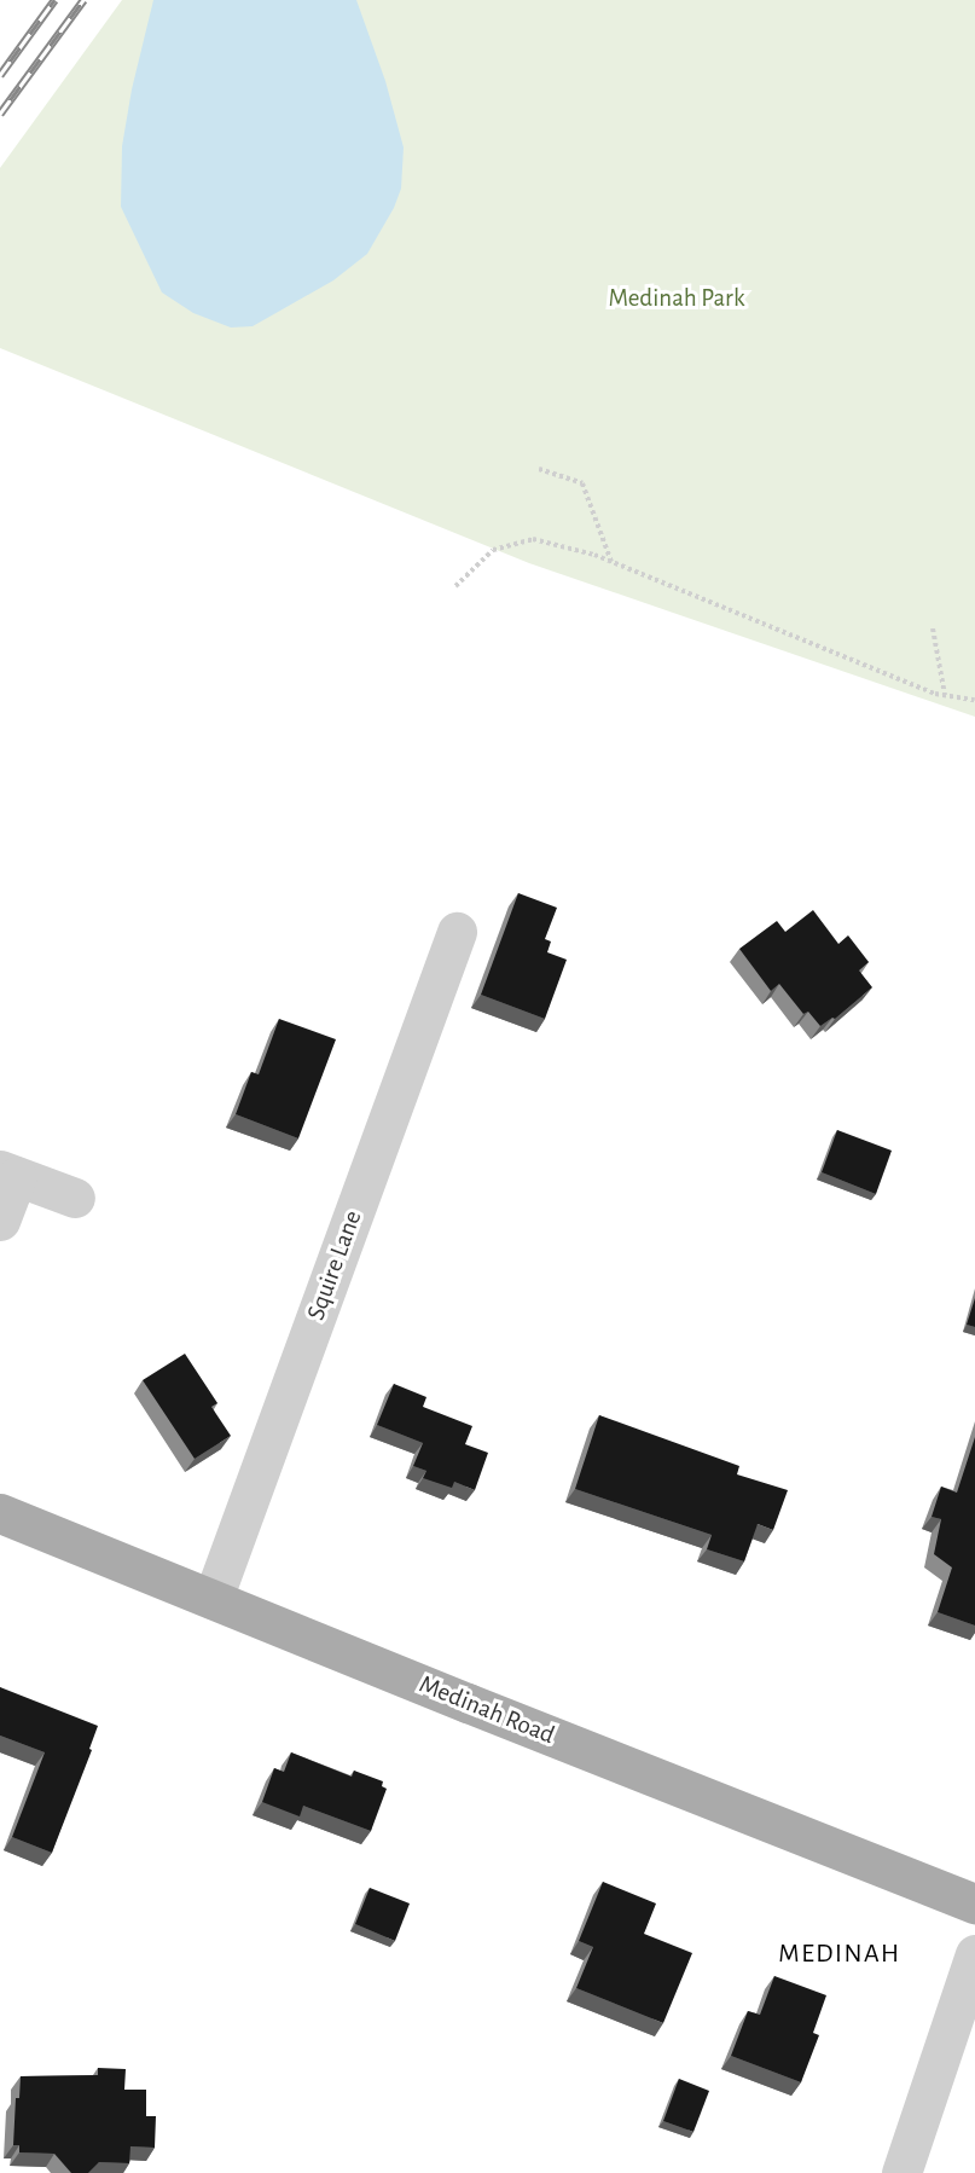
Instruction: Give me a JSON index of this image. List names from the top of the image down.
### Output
{
  "streets": {
    "main road": ["Medinah Road"],
    "street": ["Squire Lane"]
  },
  "crossings": [
    ["Squire Lane", "Medinah Road"]
  ],
  "districts": ["MEDINAH"],
  "parks": ["Medinah Park"]
}
